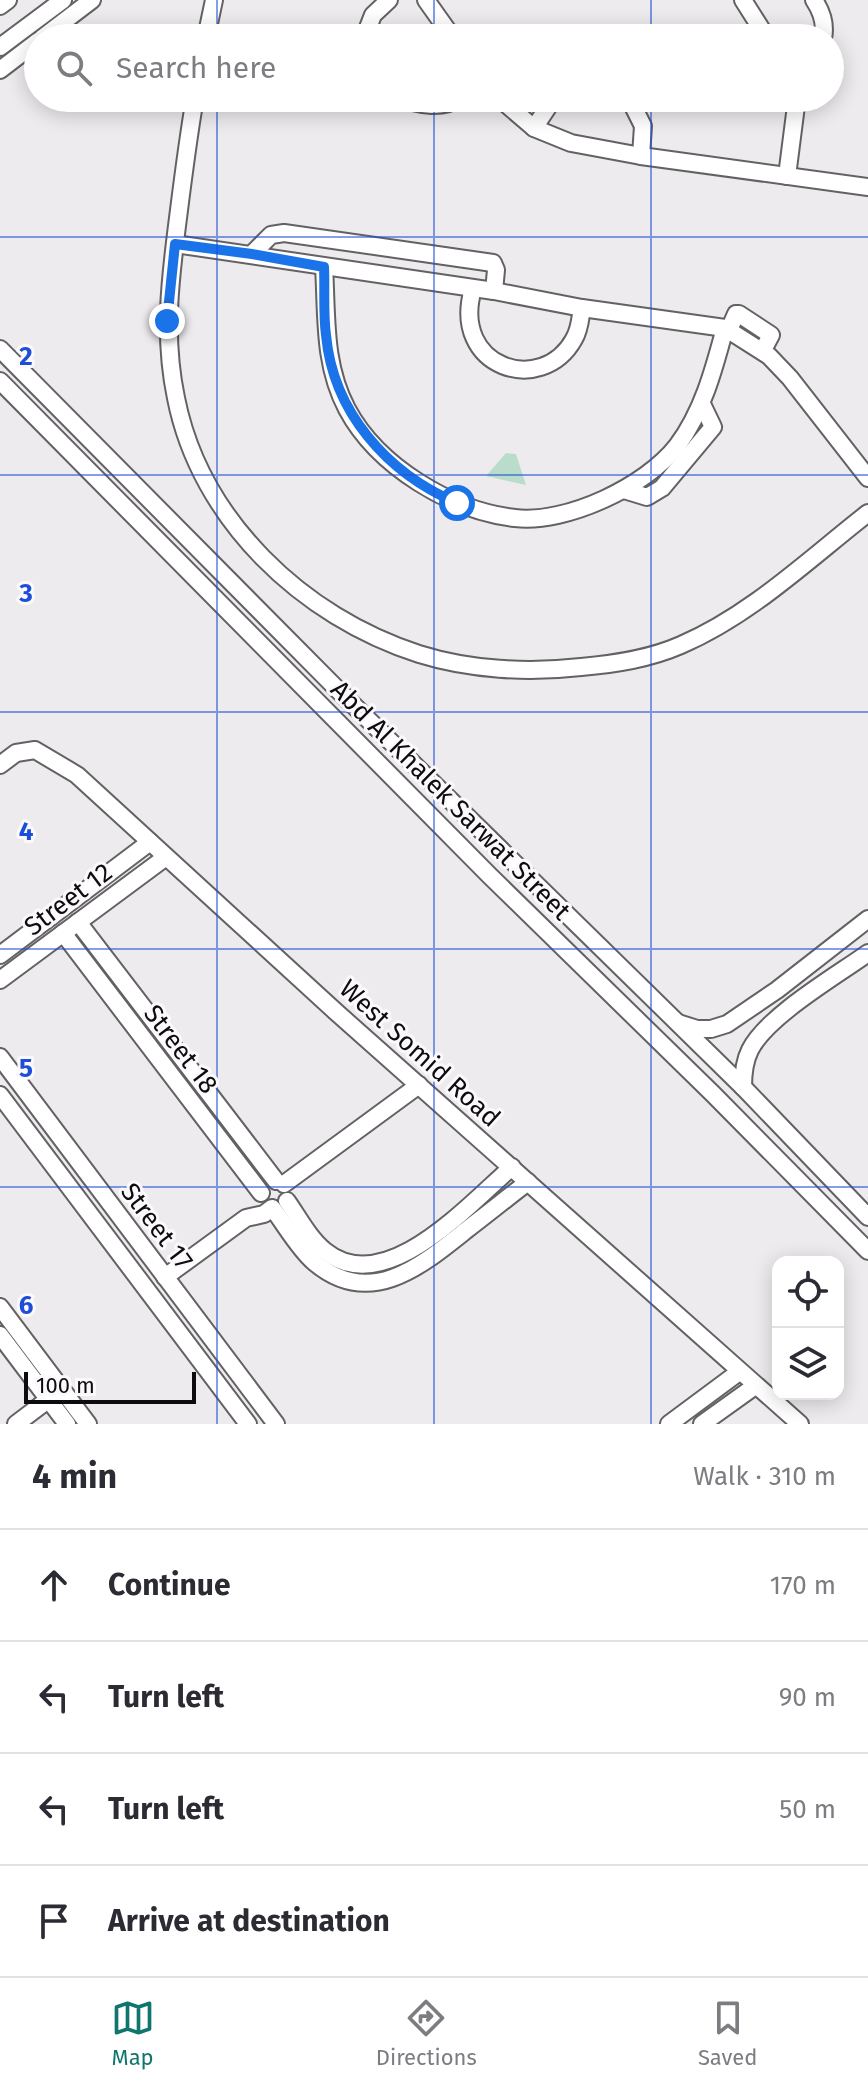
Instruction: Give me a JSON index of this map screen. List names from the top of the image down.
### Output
{
  "streets": {
    "street": [
      "Abd Al Khalek Sarwat Street",
      "Street 12",
      "Street 18",
      "West Somid Road",
      "Street 17"
    ]
  },
  "crossings": [
    ["Street 12", "Street 18"],
    ["Street 12", "West Somid Road"],
    ["Street 18", "West Somid Road"]
  ],
  "scale_bar": "100 m",
  "page": {
    "search": "Search here",
    "scale": "100 m",
    "heading": ["4 min", "Walk · 310 m"],
    "list": [
      ["Continue", "170 m"],
      ["Turn left", "90 m"],
      ["Turn left", "50 m"],
      "Arrive at destination"
    ],
    "nav": ["Map", "Directions", "Saved"]
  },
  "grid": {
    "rows": [
      "2",
      "3",
      "4",
      "5",
      "6"
    ]
  }
}
